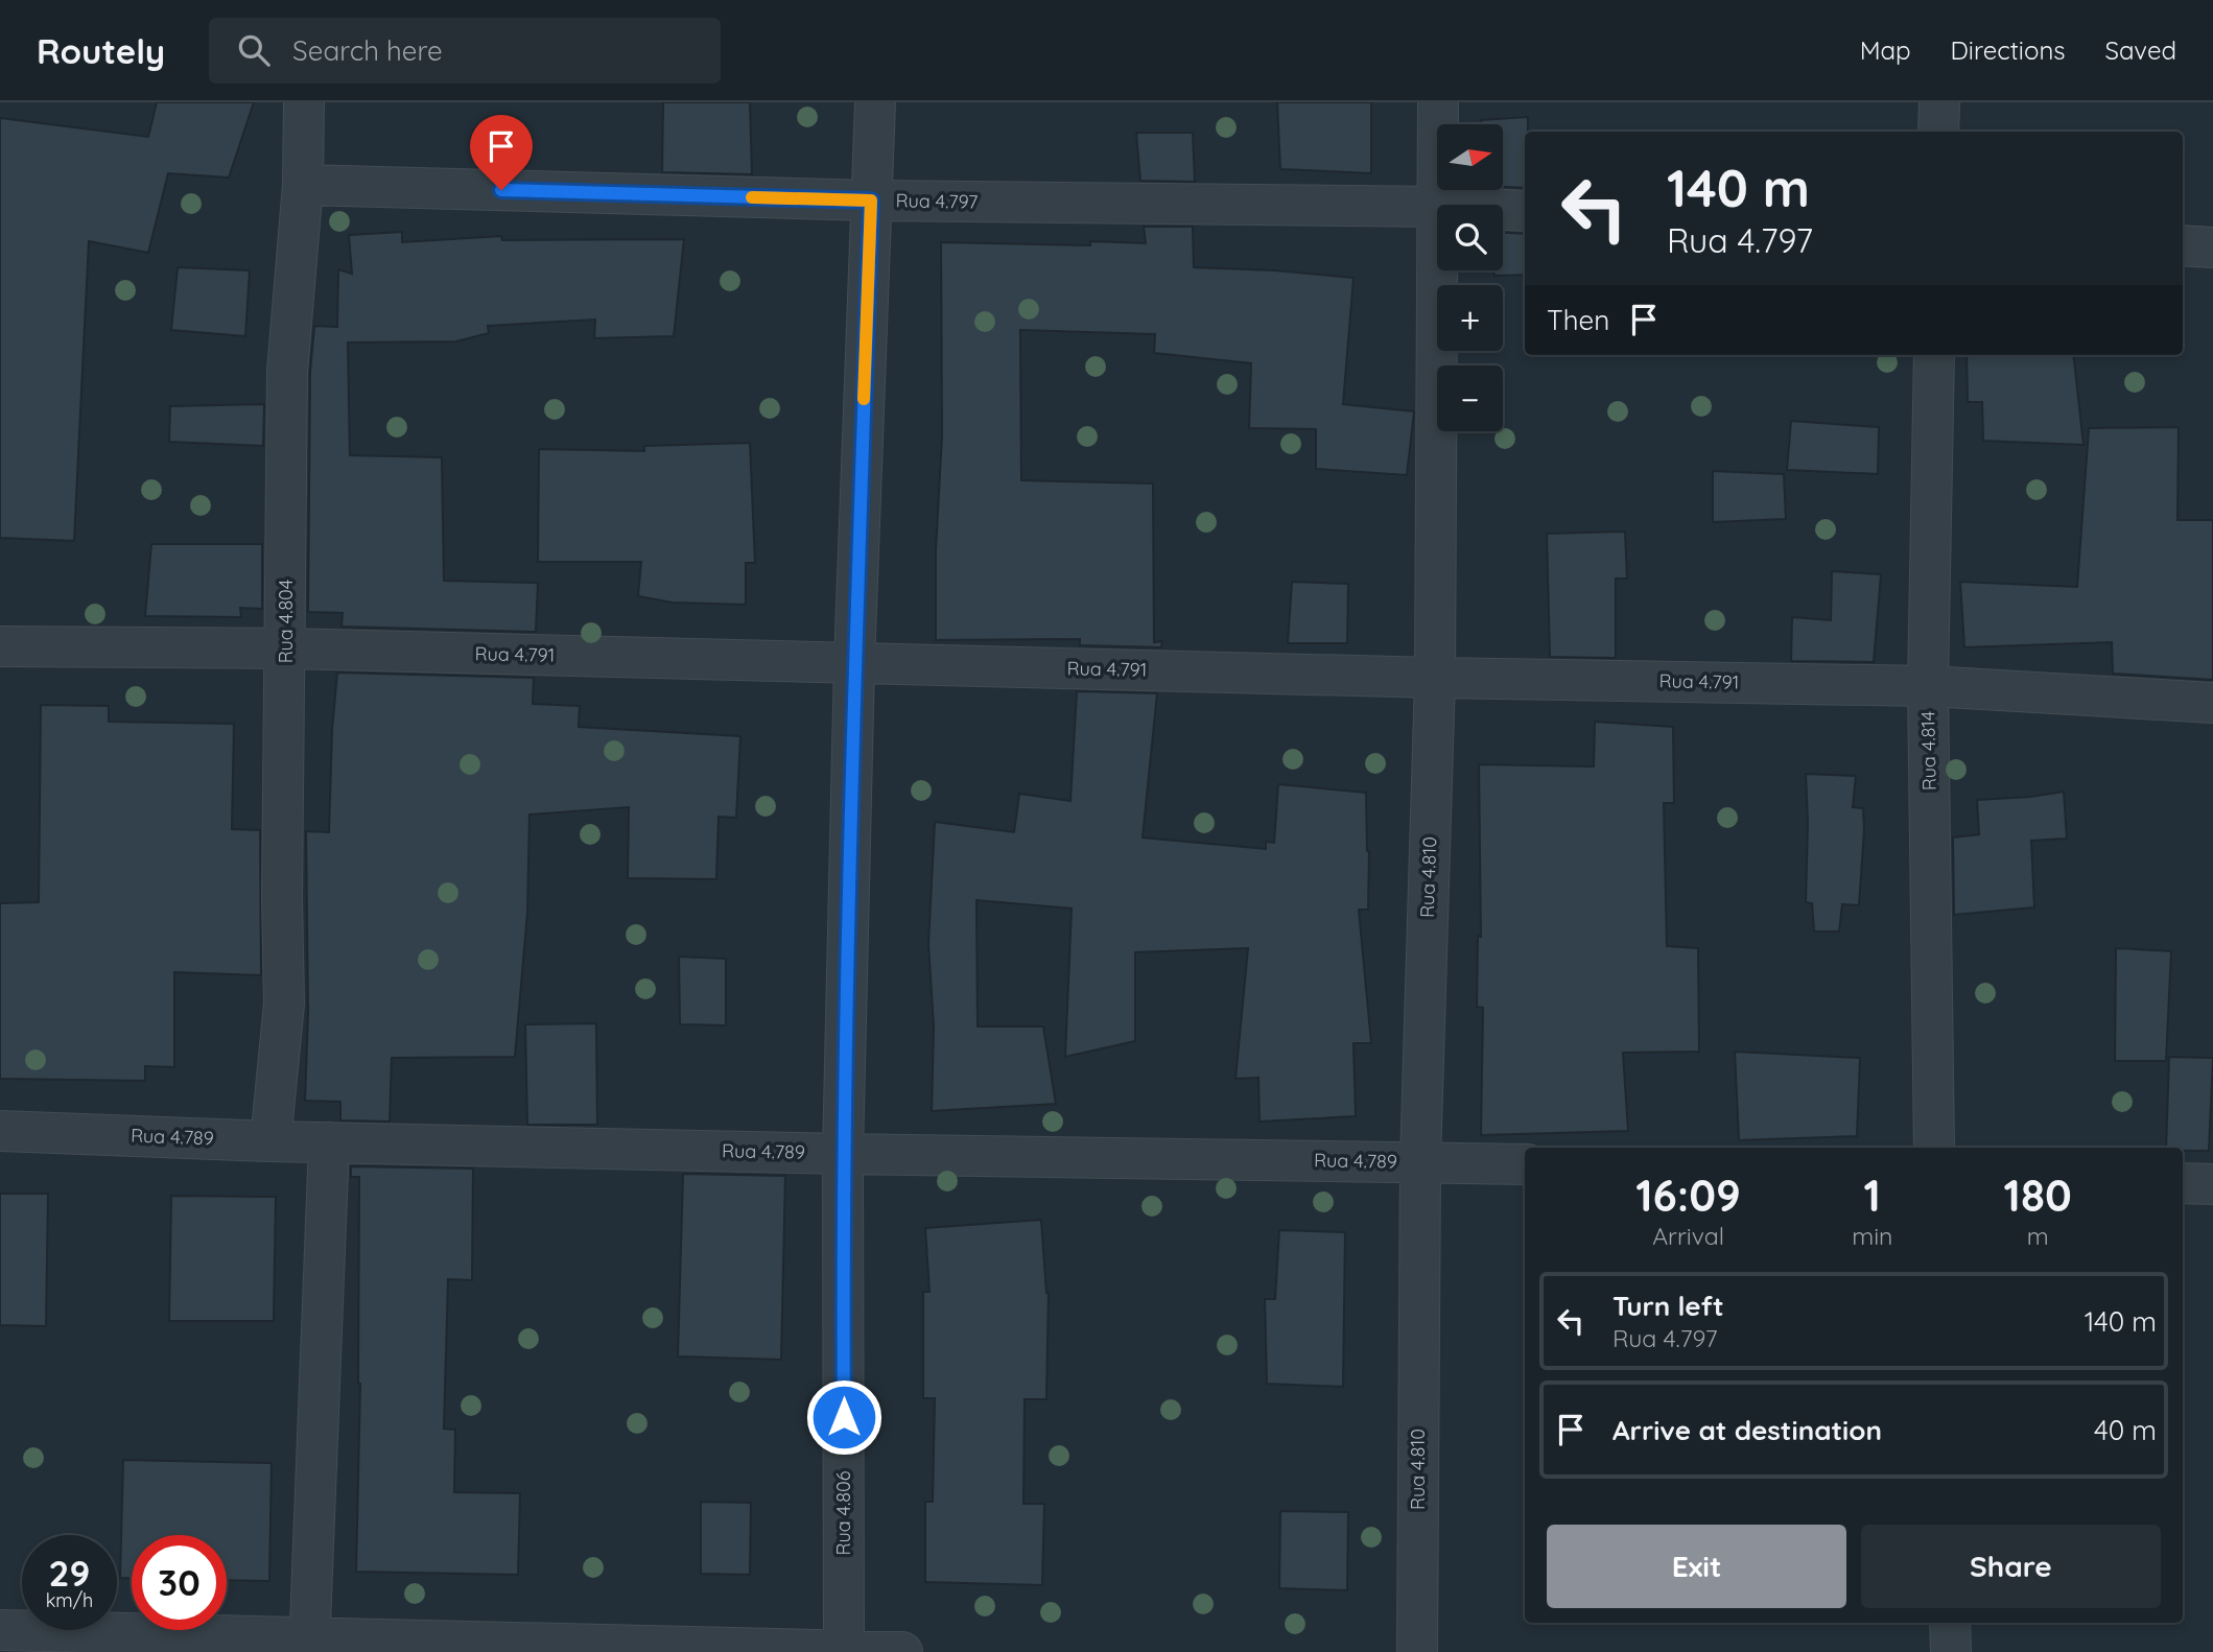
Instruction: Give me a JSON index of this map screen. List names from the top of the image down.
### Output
{
  "streets": {
    "street": [
      "Rua 4.797",
      "Rua 4.804",
      "Rua 4.791",
      "Rua 4.814",
      "Rua 4.810",
      "Rua 4.789",
      "Rua 4.806"
    ]
  },
  "crossings": [
    ["Rua 4.797", "Rua 4.804"],
    ["Rua 4.797", "Rua 4.806"],
    ["Rua 4.804", "Rua 4.791"],
    ["Rua 4.804", "Rua 4.789"],
    ["Rua 4.791", "Rua 4.814"],
    ["Rua 4.791", "Rua 4.810"],
    ["Rua 4.791", "Rua 4.806"],
    ["Rua 4.810", "Rua 4.789"],
    ["Rua 4.789", "Rua 4.806"]
  ],
  "north": "right",
  "page": {
    "header": "Routely",
    "search": "Search here",
    "nav": ["Map", "Directions", "Saved"],
    "map_buttons": ["+", "−"],
    "turn": ["140 m", "Rua 4.797"],
    "then": "Then",
    "eta": [
      "16:09",
      "Arrival",
      "1",
      "min",
      "180",
      "m"
    ],
    "list": [
      {
        "name": "Turn left",
        "note": "Rua 4.797",
        "value": "140 m"
      },
      {
        "name": "Arrive at destination",
        "value": "40 m"
      }
    ],
    "buttons": ["Exit", "Share"],
    "speed": "29 km/h",
    "limit": "30"
  }
}
